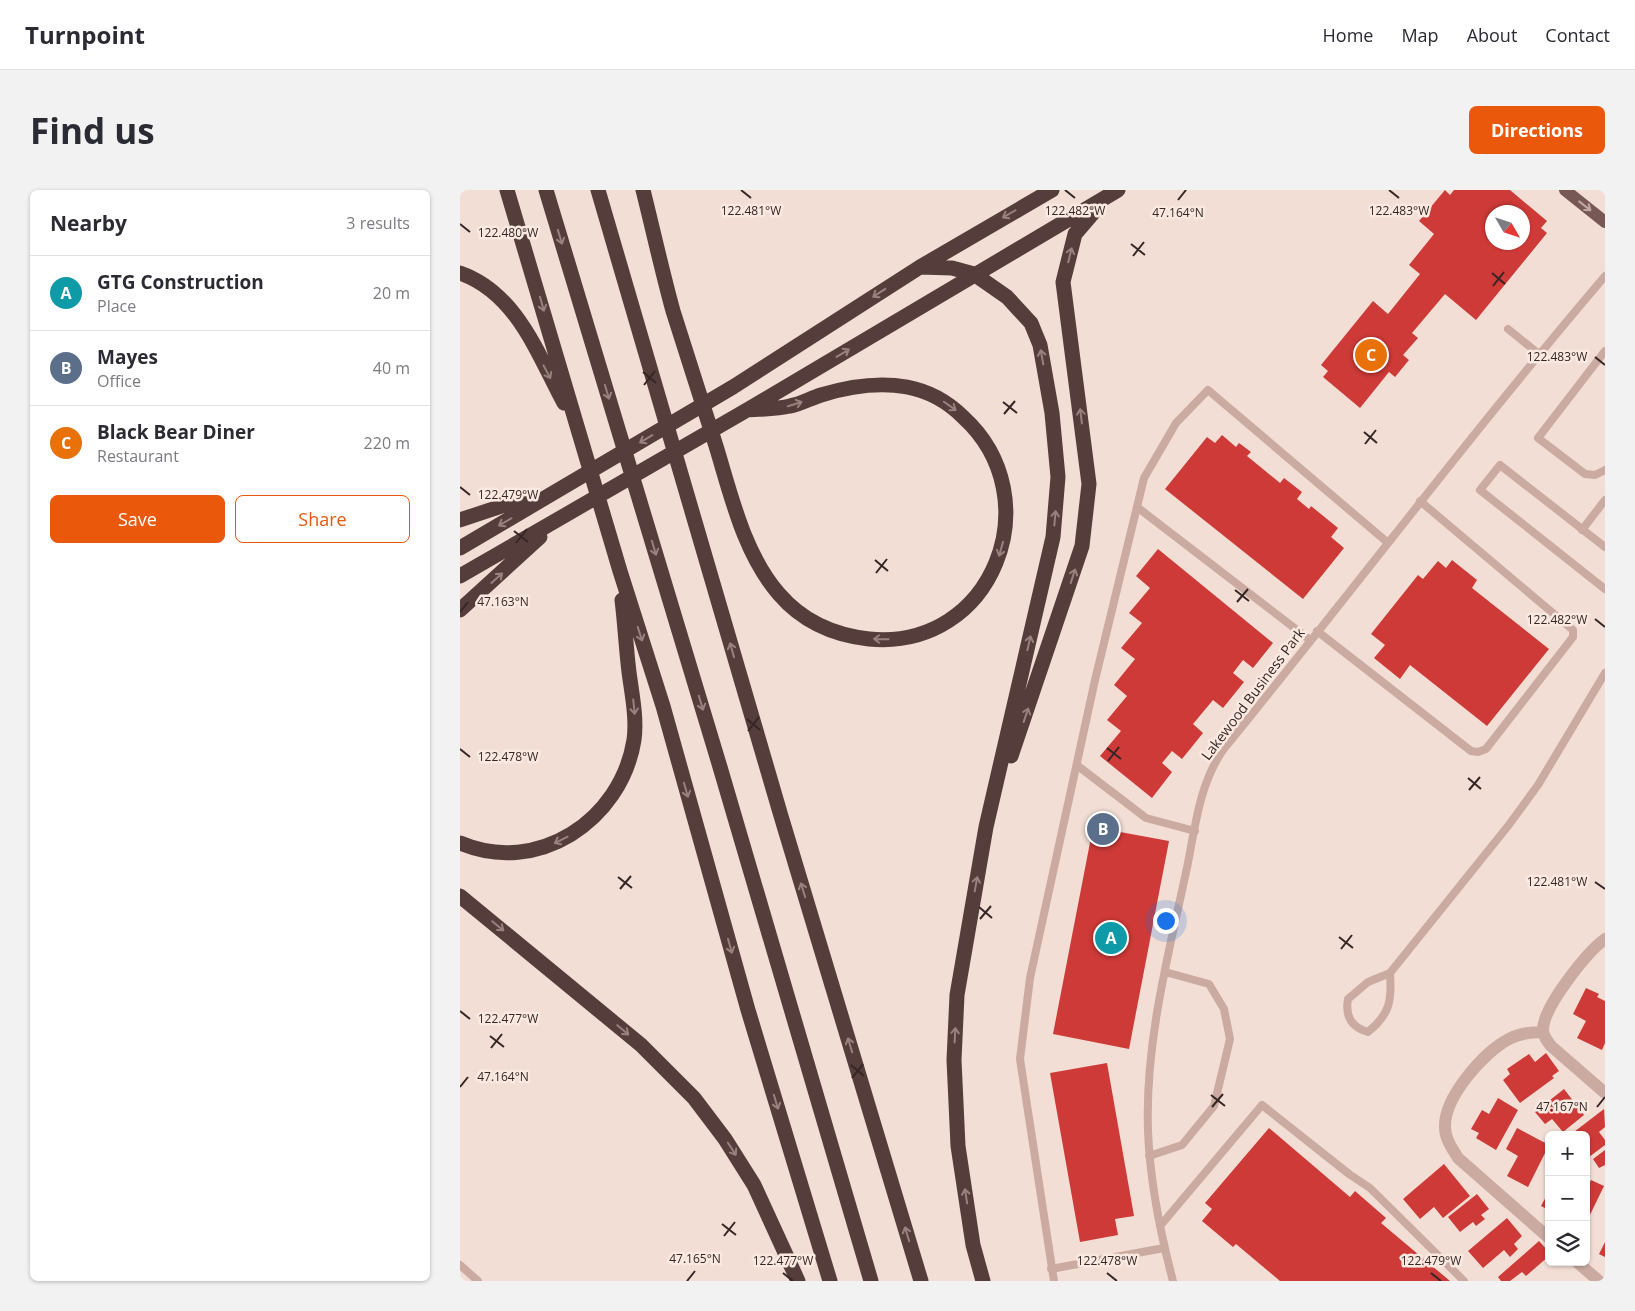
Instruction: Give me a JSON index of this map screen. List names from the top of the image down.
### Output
{
  "streets": {
    "lane": ["Lakewood Business Park"]
  },
  "north": "bottom right",
  "page": {
    "header": "Turnpoint",
    "nav": [
      "Home",
      "Map",
      "About",
      "Contact"
    ],
    "buttons": [
      "Directions",
      ["Save", "Share"]
    ],
    "title": "Find us",
    "heading": ["Nearby", "3 results"],
    "list": [
      {
        "mark": "A",
        "name": "GTG Construction",
        "note": "Place",
        "value": "20 m"
      },
      {
        "mark": "B",
        "name": "Mayes",
        "note": "Office",
        "value": "40 m"
      },
      {
        "mark": "C",
        "name": "Black Bear Diner",
        "note": "Restaurant",
        "value": "220 m"
      }
    ],
    "pins": ["C", "B", "A"],
    "map_buttons": ["+", "−"]
  },
  "coordinates": [
    "122.481°W",
    "122.483°W",
    "122.482°W",
    "47.164°N",
    "122.480°W",
    "122.479°W",
    "47.163°N",
    "122.478°W",
    "122.477°W",
    "47.167°N",
    "47.165°N"
  ]
}
